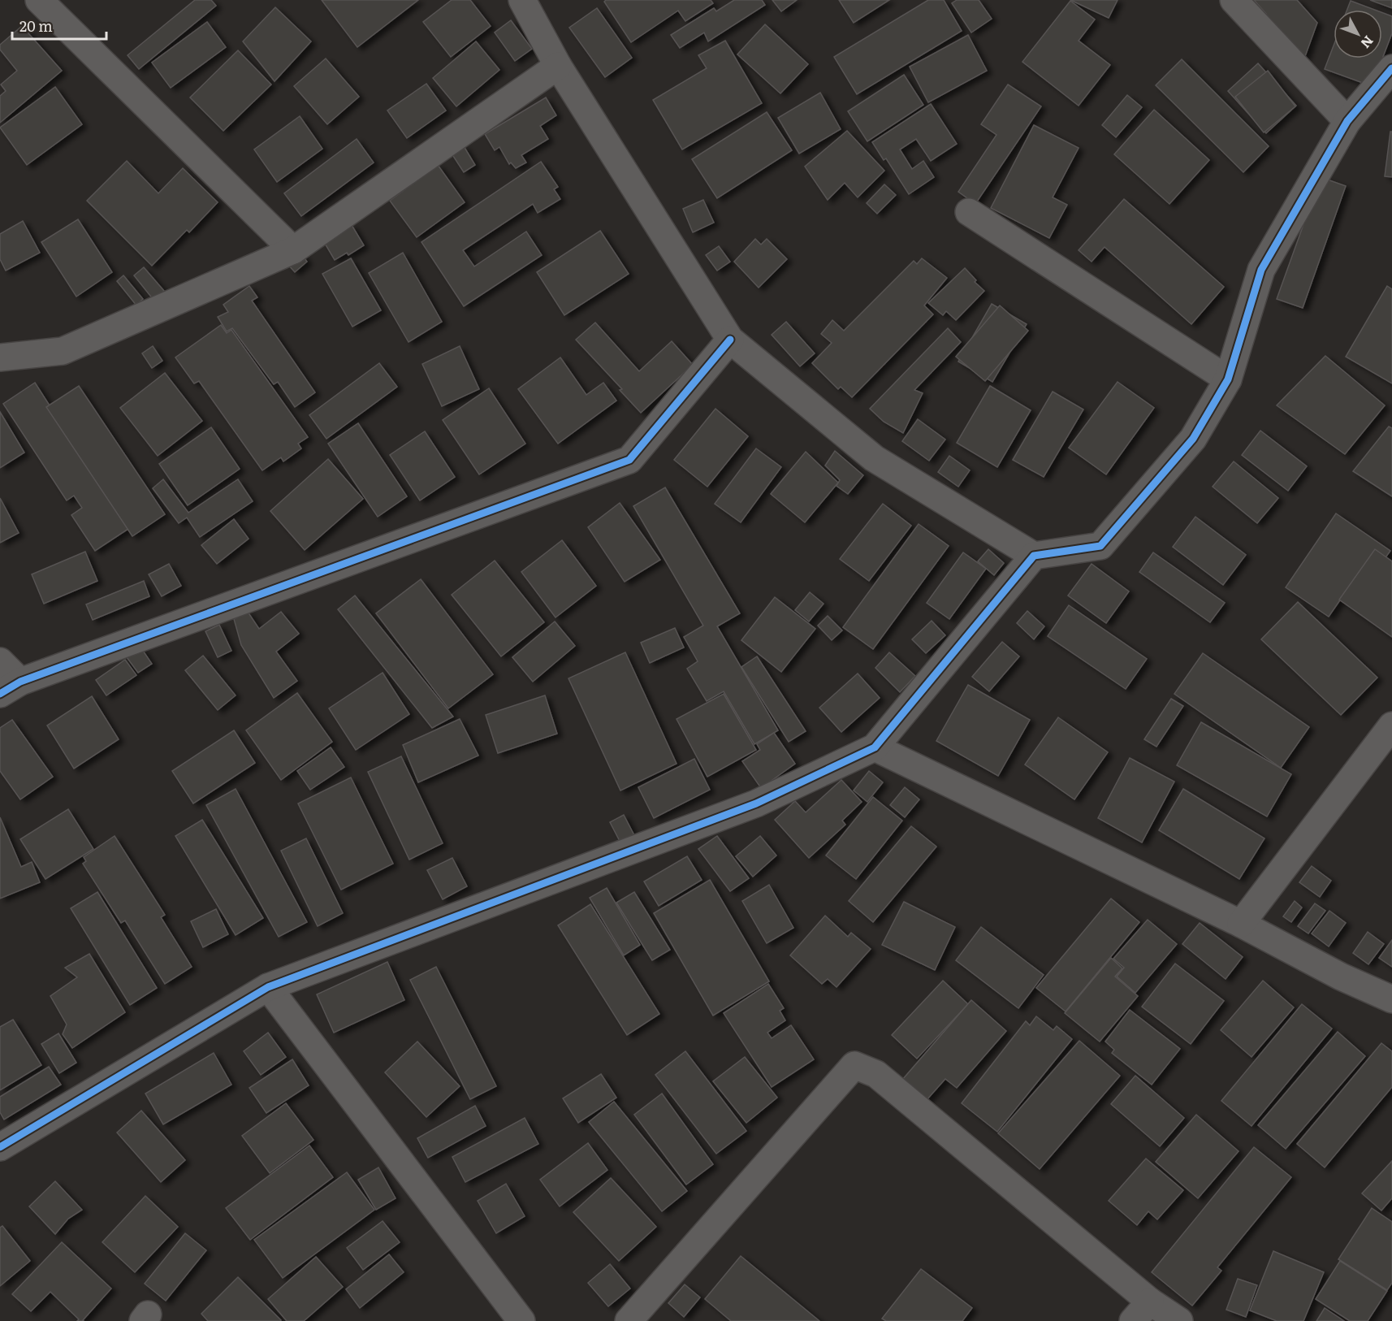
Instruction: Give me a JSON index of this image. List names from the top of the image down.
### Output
{
  "scale_bar": "20 m",
  "north": "bottom right"
}
